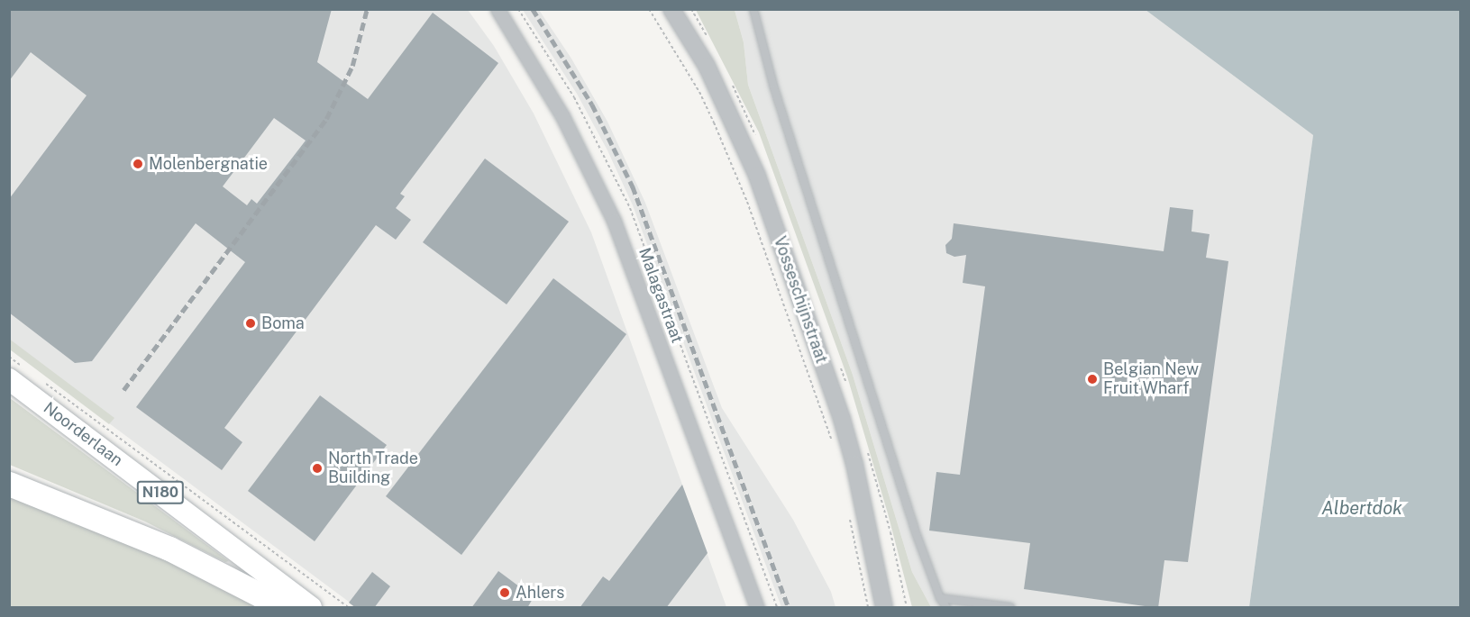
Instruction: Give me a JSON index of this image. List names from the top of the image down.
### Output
{
  "streets": {
    "main road": ["Noorderlaan", "N180"],
    "street": ["Malagastraat", "Vosseschijnstraat"]
  },
  "water": ["Albertdok"],
  "places": [
    "Molenbergnatie",
    "Boma",
    "Belgian New Fruit Wharf",
    "North Trade Building",
    "Ahlers"
  ]
}
